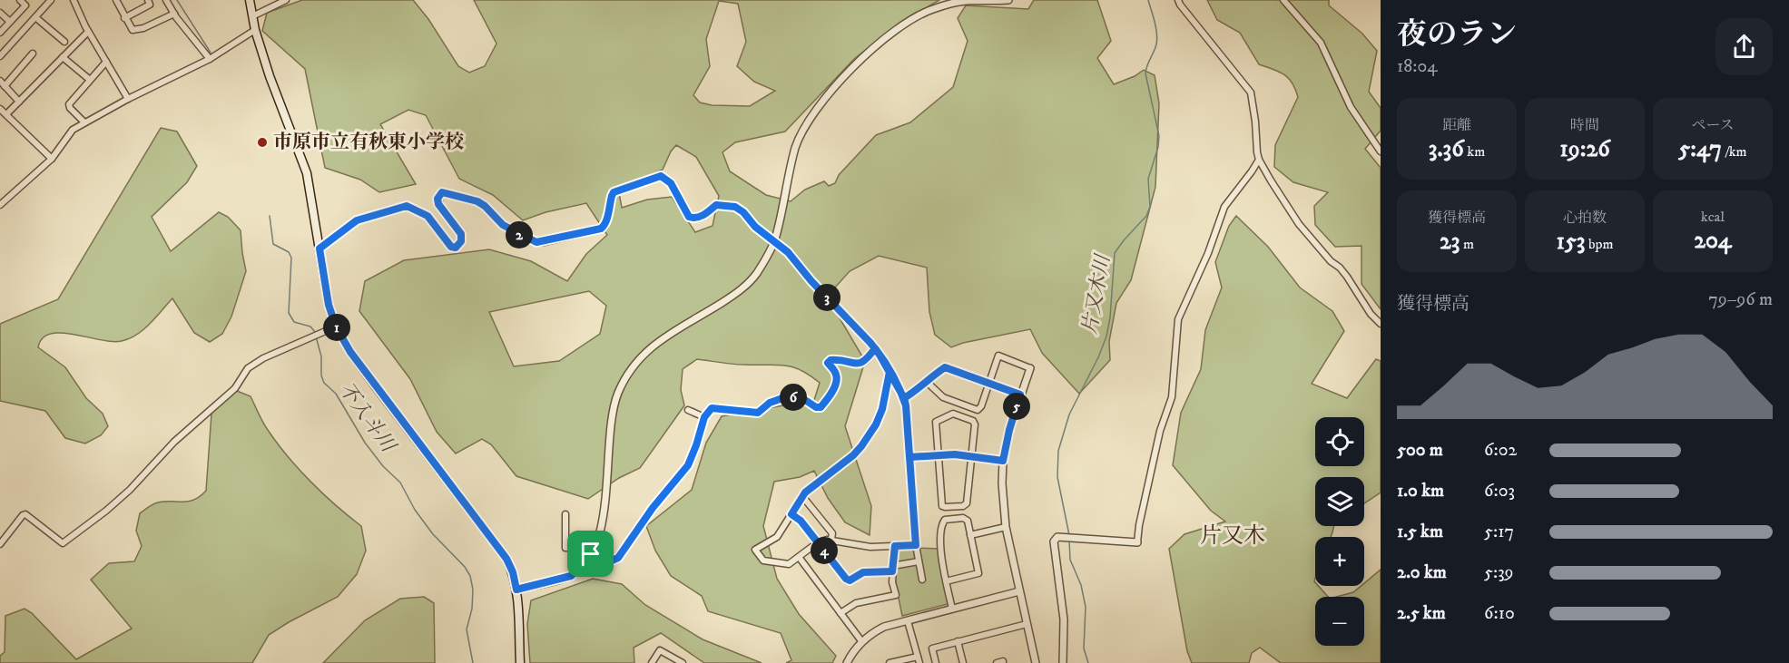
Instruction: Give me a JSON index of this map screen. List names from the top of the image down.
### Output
{
  "districts": ["片又木"],
  "water": ["片又木川", "不入斗川"],
  "places": ["市原市立有秋東小学校"],
  "page": {
    "heading": ["夜のラン", "18:04"],
    "stats": [
      ["距離", "3.36 km"],
      ["時間", "19:26"],
      ["ペース", "5:47 /km"],
      ["獲得標高", "23 m"],
      ["心拍数", "153 bpm"],
      ["kcal", "204"]
    ],
    "pins": [
      "2",
      "3",
      "1",
      "6",
      "5",
      "4"
    ],
    "chart": ["獲得標高", "79–96 m"],
    "map_buttons": ["+", "−"],
    "list": [
      {
        "name": "500 m",
        "note": "6:02"
      },
      {
        "name": "1.0 km",
        "note": "6:03"
      },
      {
        "name": "1.5 km",
        "note": "5:17"
      },
      {
        "name": "2.0 km",
        "note": "5:39"
      },
      {
        "name": "2.5 km",
        "note": "6:10"
      }
    ]
  }
}
